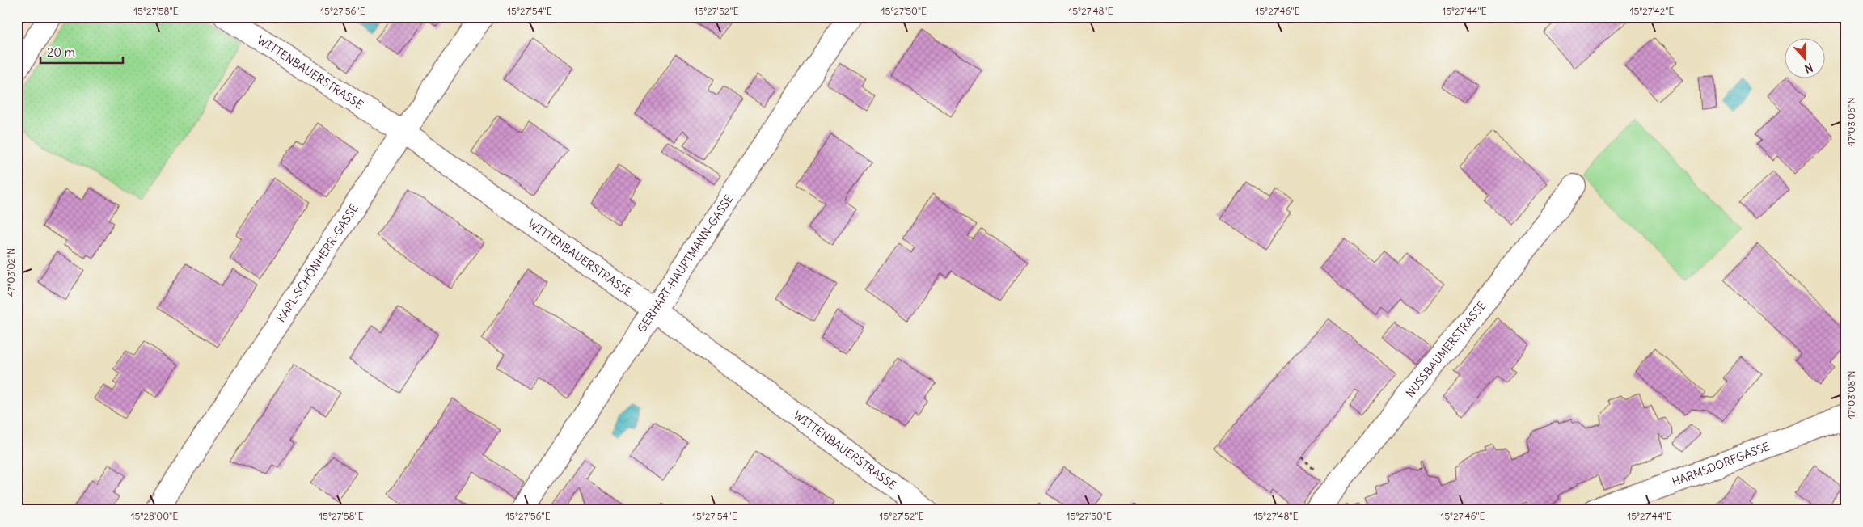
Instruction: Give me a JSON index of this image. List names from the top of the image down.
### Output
{
  "streets": {
    "street": [
      "WITTENBAUERSTRASSE",
      "KARL-SCHÖNHERR-GASSE",
      "GERHART-HAUPTMANN-GASSE",
      "NUSSBAUMERSTRASSE",
      "HARMSDORFGASSE"
    ]
  },
  "crossings": [
    ["WITTENBAUERSTRASSE", "KARL-SCHÖNHERR-GASSE"],
    ["WITTENBAUERSTRASSE", "GERHART-HAUPTMANN-GASSE"]
  ],
  "scale_bar": "20 m",
  "north": "bottom",
  "coordinates": [
    "15°27'58\"E",
    "15°27'56\"E",
    "15°27'54\"E",
    "15°27'52\"E",
    "15°27'50\"E",
    "15°27'48\"E",
    "15°27'46\"E",
    "15°27'44\"E",
    "15°27'42\"E",
    "47°03'06\"N",
    "47°03'02\"N",
    "47°03'08\"N",
    "15°28'00\"E"
  ]
}
